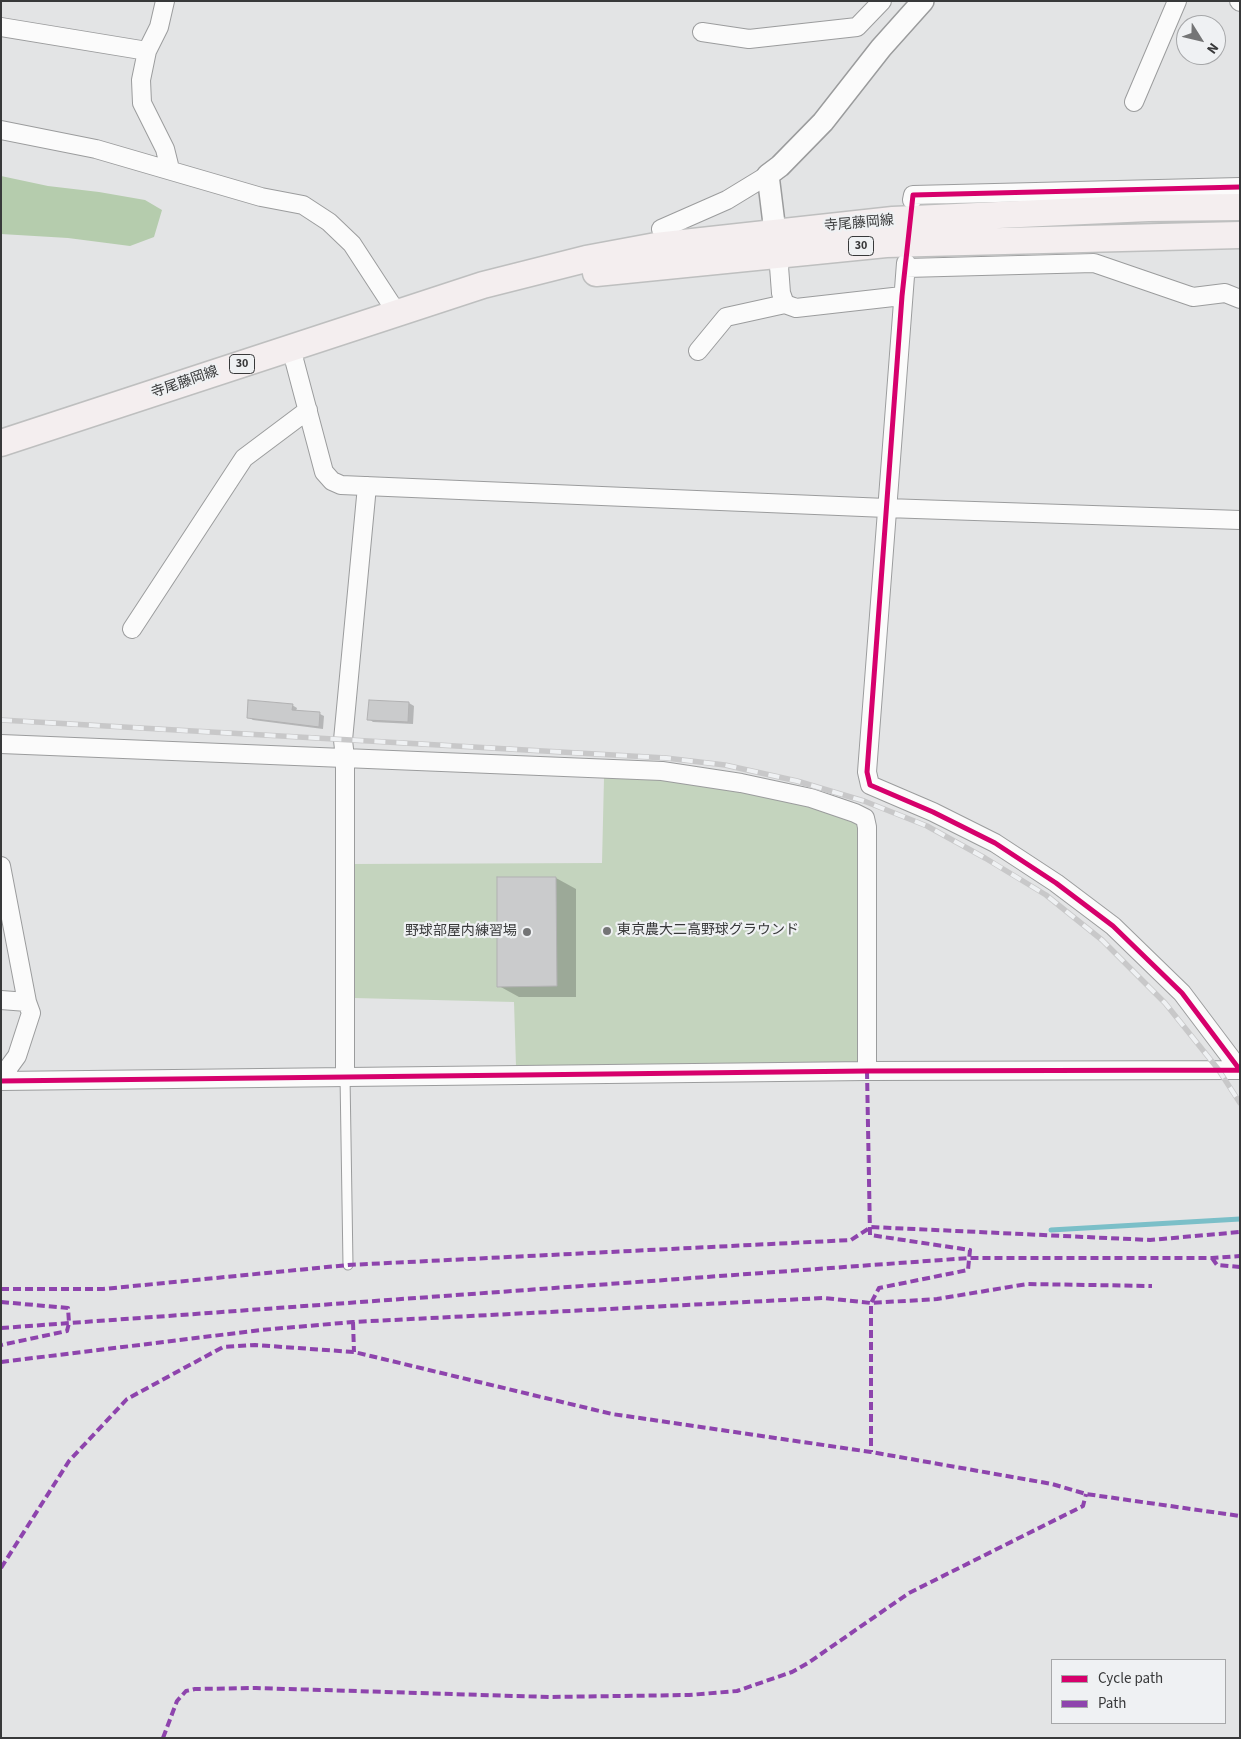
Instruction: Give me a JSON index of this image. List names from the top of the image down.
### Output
{
  "streets": {
    "main road": ["寺尾藤岡線", "30"]
  },
  "places": ["東京農大二高野球グラウンド", "野球部屋内練習場"],
  "legend": ["Cycle path", "Path"],
  "north": "bottom right"
}
